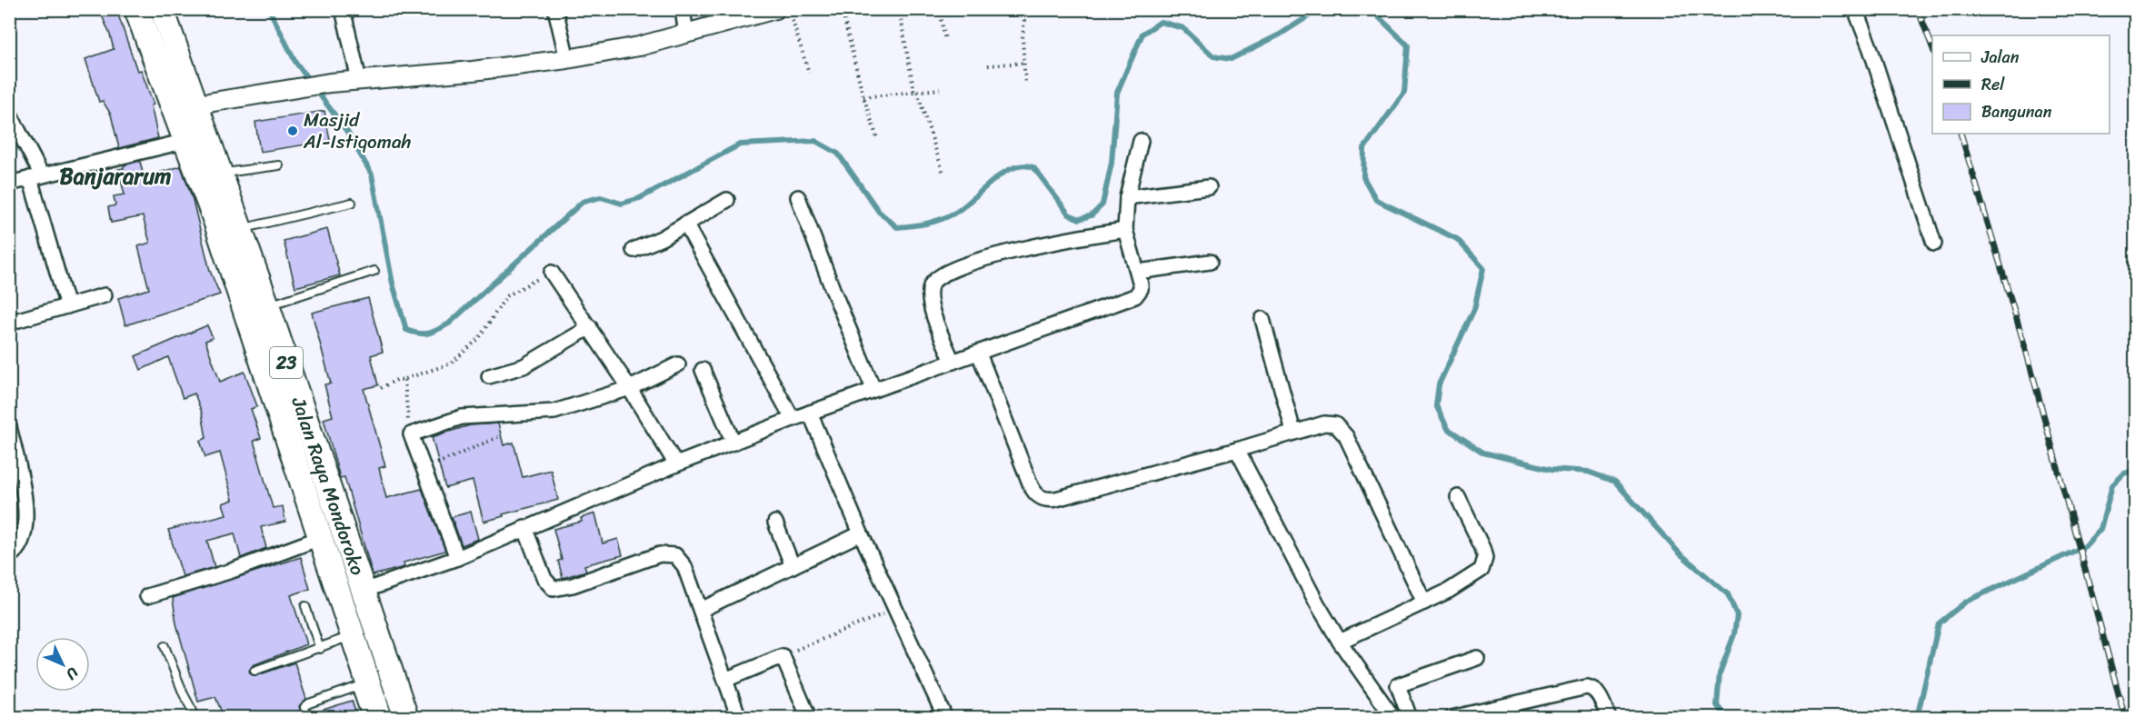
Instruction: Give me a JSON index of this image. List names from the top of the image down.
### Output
{
  "streets": {
    "highway": ["23", "Jalan Raya Mondoroko"]
  },
  "districts": ["Banjararum"],
  "places": ["Masjid Al-Istiqomah"],
  "legend": ["Jalan", "Rel", "Bangunan"],
  "north": "bottom right"
}
